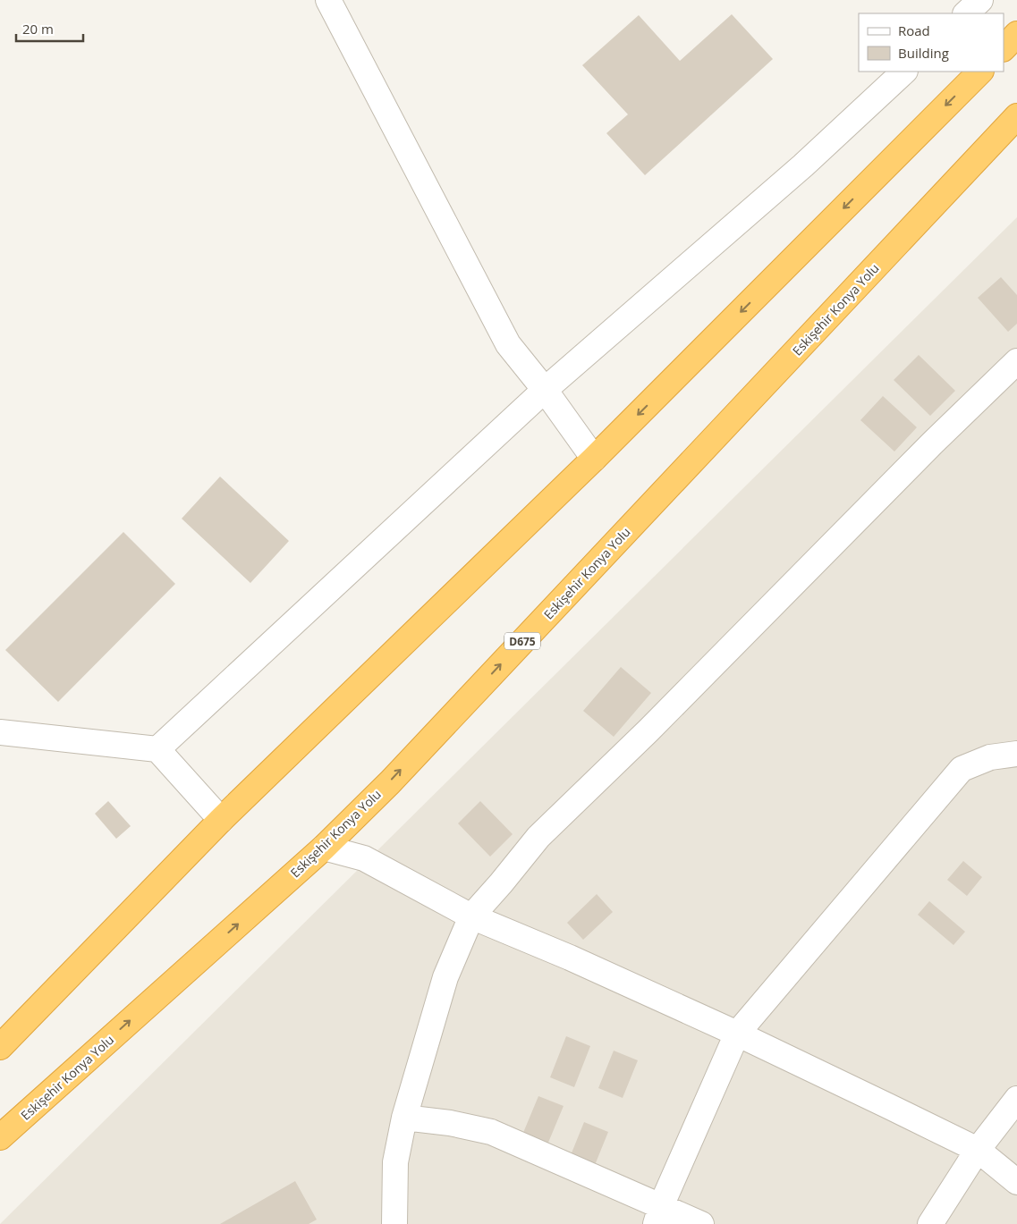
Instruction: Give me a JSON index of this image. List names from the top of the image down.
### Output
{
  "streets": {
    "highway": ["Eskişehir Konya Yolu", "D675"]
  },
  "legend": ["Road", "Building"],
  "scale_bar": "20 m"
}
